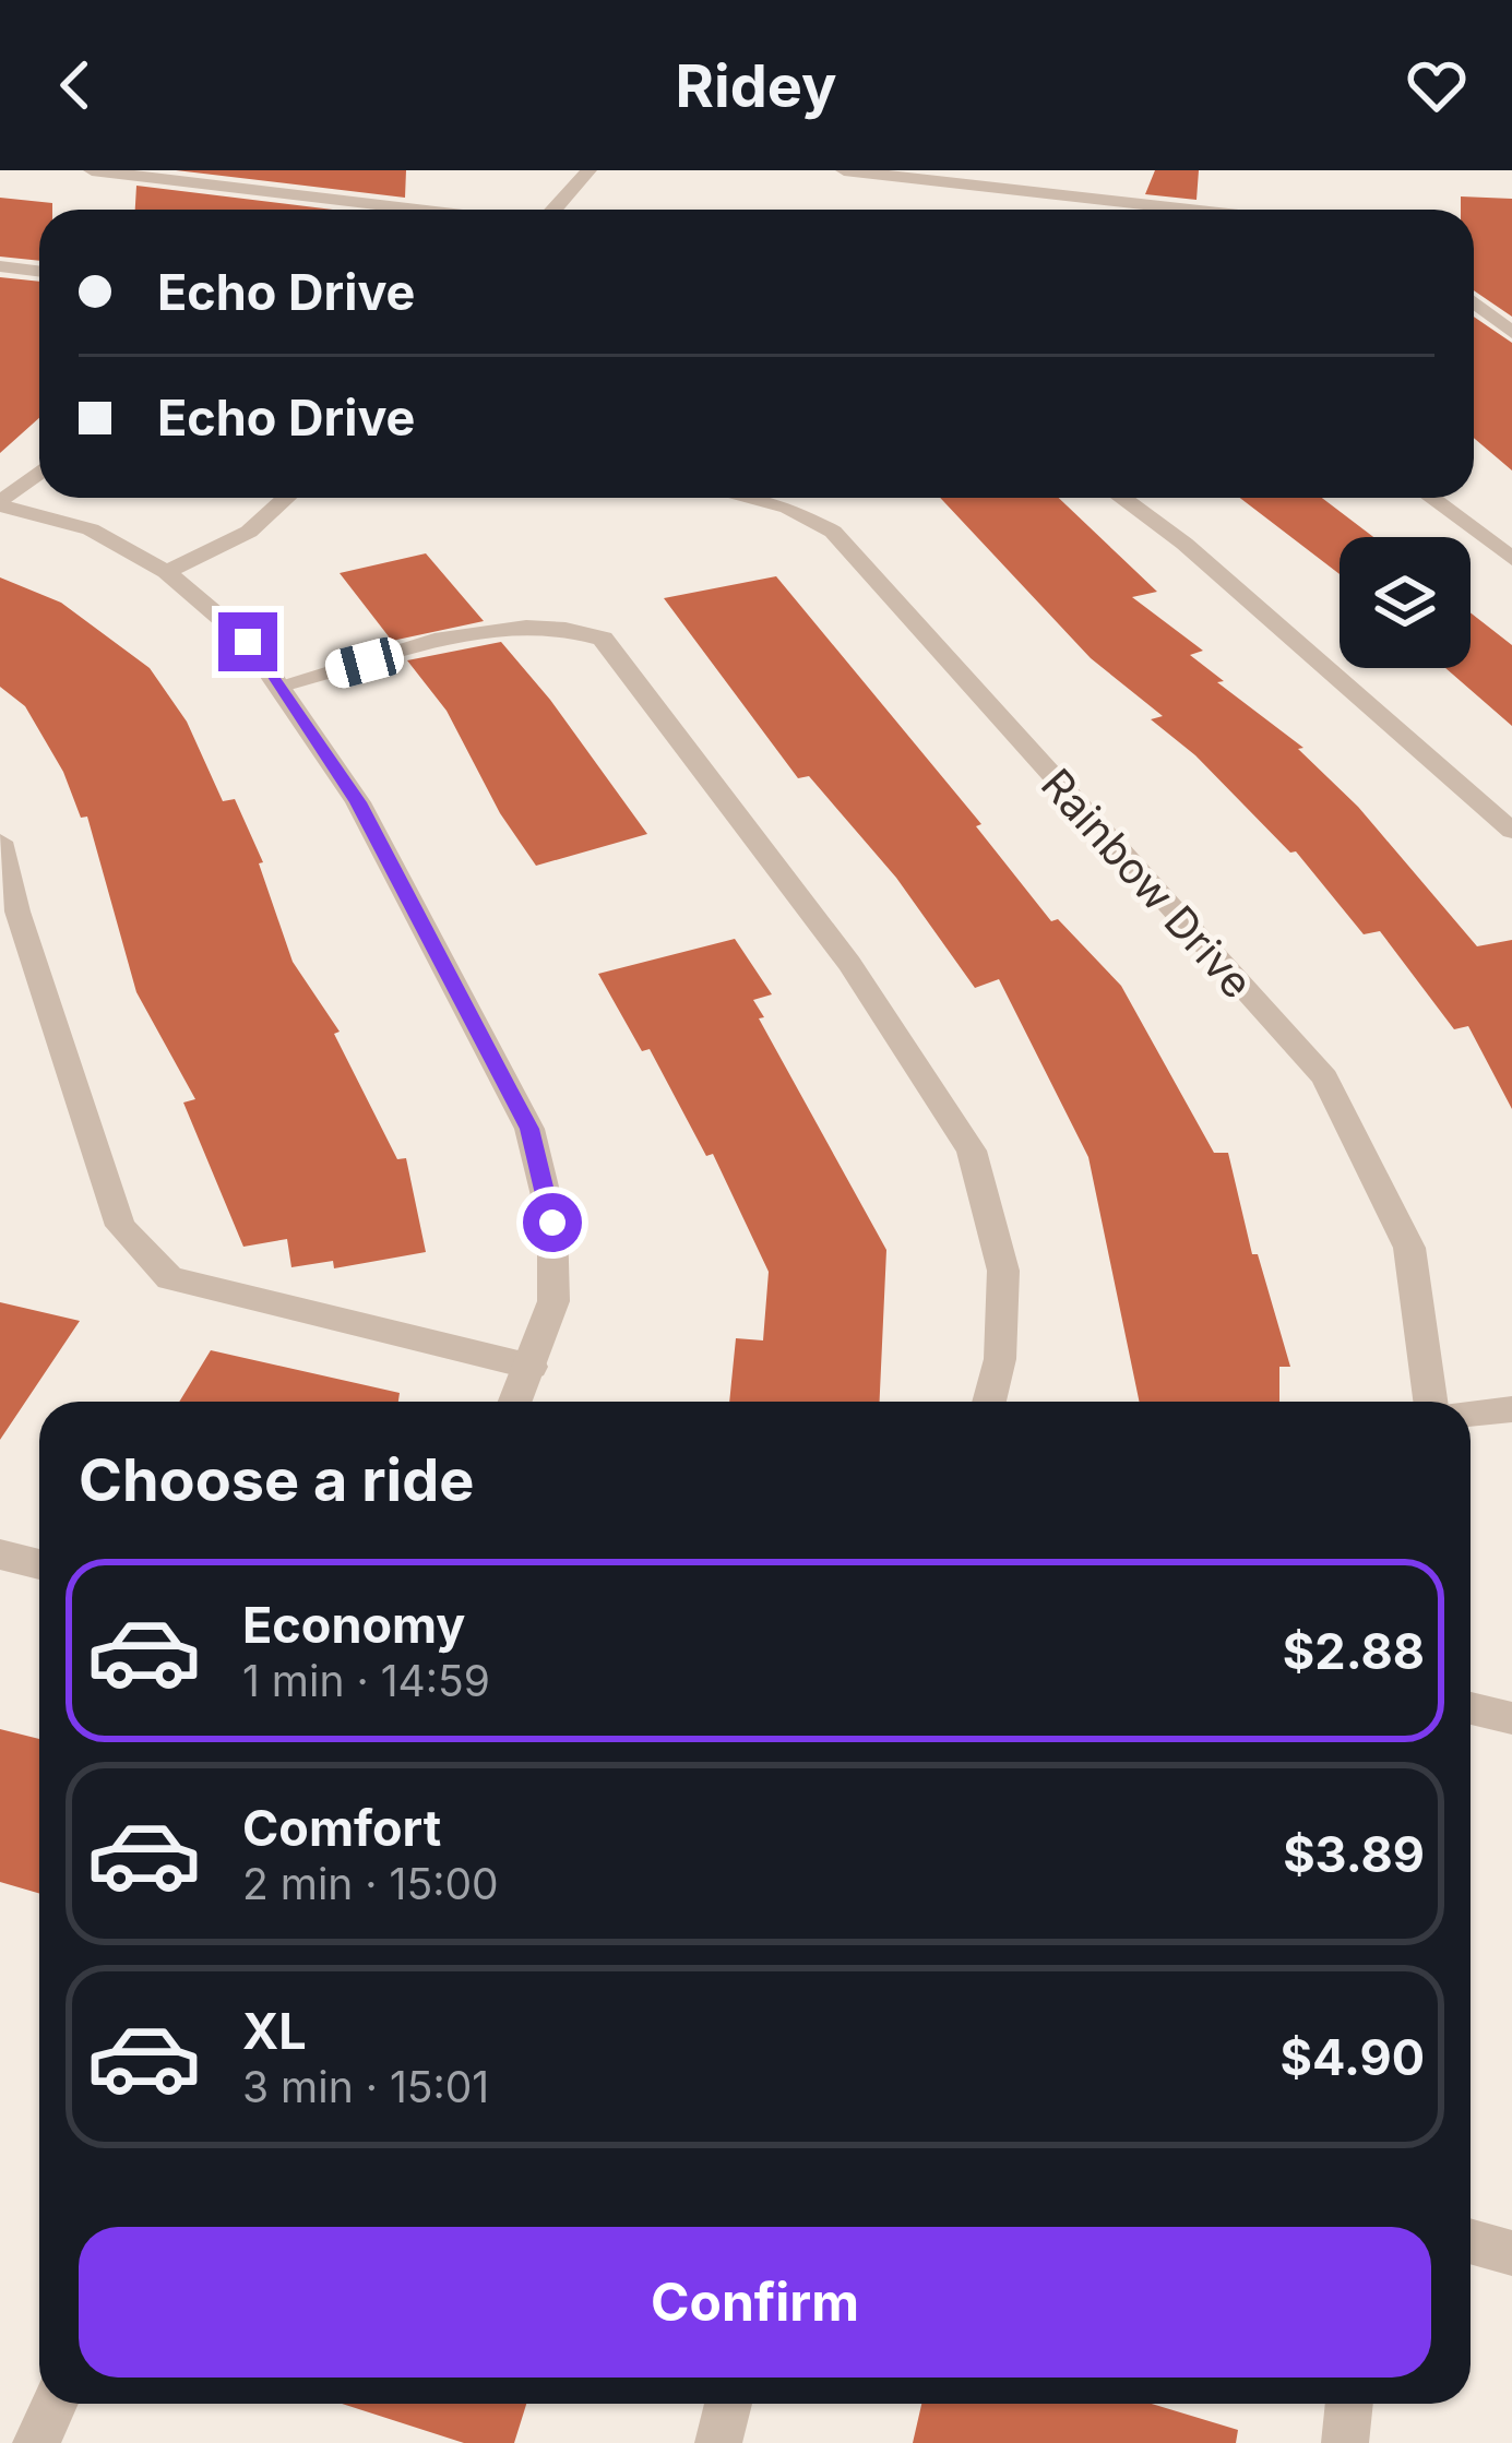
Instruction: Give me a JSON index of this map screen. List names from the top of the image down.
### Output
{
  "streets": {
    "street": ["Rainbow Drive"]
  },
  "page": {
    "header": "Ridey",
    "banner": ["Echo Drive", "Echo Drive"],
    "heading": "Choose a ride",
    "list": [
      {
        "name": "Economy",
        "note": "1 min · 14:59",
        "value": "$2.88"
      },
      {
        "name": "Comfort",
        "note": "2 min · 15:00",
        "value": "$3.89"
      },
      {
        "name": "XL",
        "note": "3 min · 15:01",
        "value": "$4.90"
      }
    ],
    "buttons": "Confirm"
  }
}
